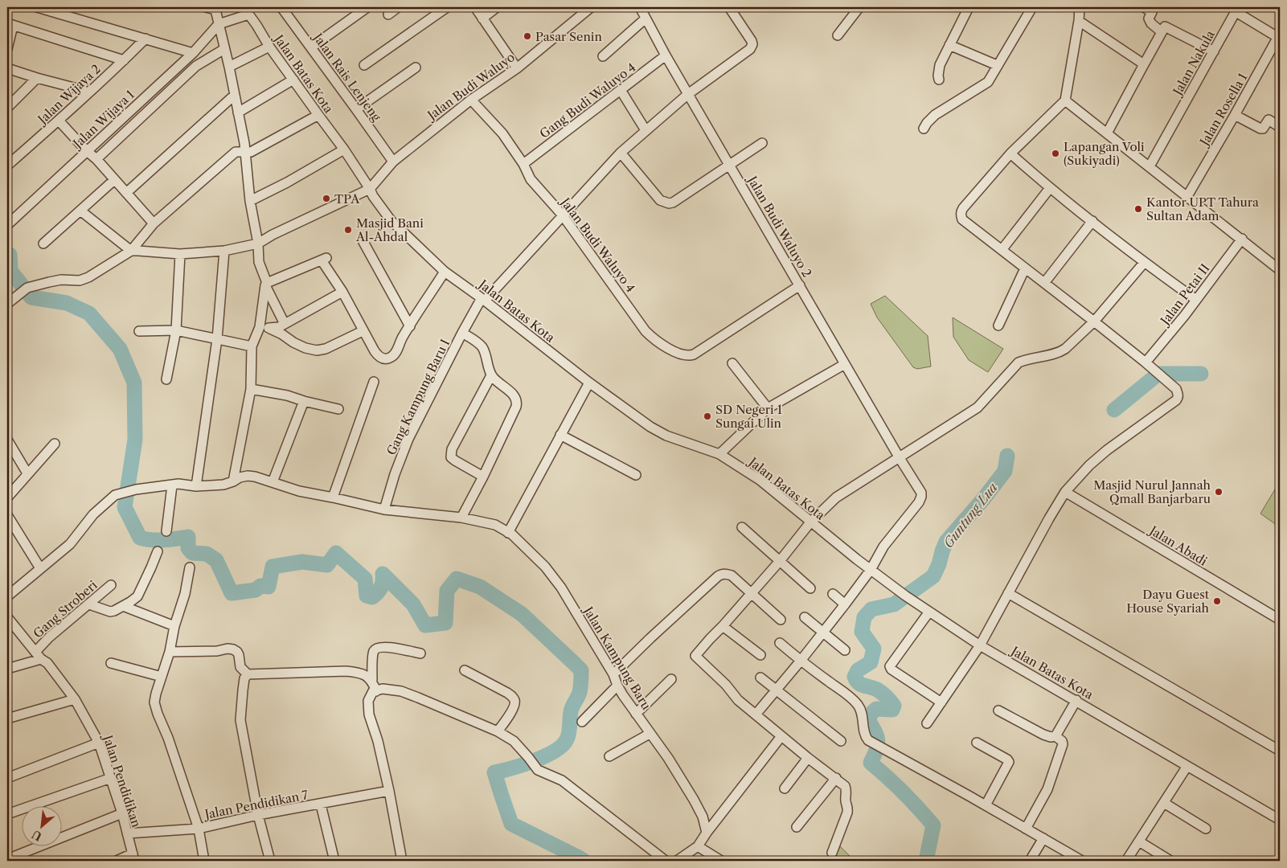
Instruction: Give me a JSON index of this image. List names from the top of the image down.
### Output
{
  "streets": {
    "street": [
      "Jalan Nakula",
      "Jalan Batas Kota",
      "Jalan Rais Lenjeng",
      "Jalan Budi Waluyo",
      "Jalan Wijaya 2",
      "Gang Budi Waluyo 4",
      "Jalan Rosella 1",
      "Jalan Wijaya 1",
      "Jalan Budi Waluyo 2",
      "Jalan Budi Waluyo 4",
      "Jalan Petai II",
      "Gang Kampung Baru I",
      "Jalan Abadi",
      "Gang Stroberi",
      "Jalan Kampung Baru",
      "Jalan Pendidikan",
      "Jalan Pendidikan 7"
    ]
  },
  "crossings": [
    ["Jalan Nakula", "Jalan Rosella 1"],
    ["Jalan Batas Kota", "Jalan Budi Waluyo"],
    ["Jalan Batas Kota", "Jalan Budi Waluyo 2"],
    ["Jalan Batas Kota", "Gang Kampung Baru I"],
    ["Jalan Rais Lenjeng", "Jalan Budi Waluyo"],
    ["Jalan Budi Waluyo", "Jalan Budi Waluyo 4"],
    ["Gang Budi Waluyo 4", "Jalan Budi Waluyo 2"],
    ["Gang Budi Waluyo 4", "Jalan Budi Waluyo 4"],
    ["Jalan Budi Waluyo 2", "Jalan Budi Waluyo 4"],
    ["Jalan Budi Waluyo 2", "Gang Kampung Baru I"],
    ["Jalan Budi Waluyo 4", "Gang Kampung Baru I"],
    ["Gang Kampung Baru I", "Jalan Kampung Baru"],
    ["Gang Stroberi", "Jalan Pendidikan"],
    ["Jalan Pendidikan", "Jalan Pendidikan 7"]
  ],
  "water": ["Guntung Lua"],
  "places": [
    "Pasar Senin",
    "Lapangan Voli (Sukiyadi)",
    "TPA",
    "Kantor UPT Tahura Sultan Adam",
    "Masjid Bani Al-Ahdal",
    "SD Negeri 1 Sungai Ulin",
    "Masjid Nurul Jannah Qmall Banjarbaru",
    "Dayu Guest House Syariah"
  ],
  "north": "bottom left"
}
